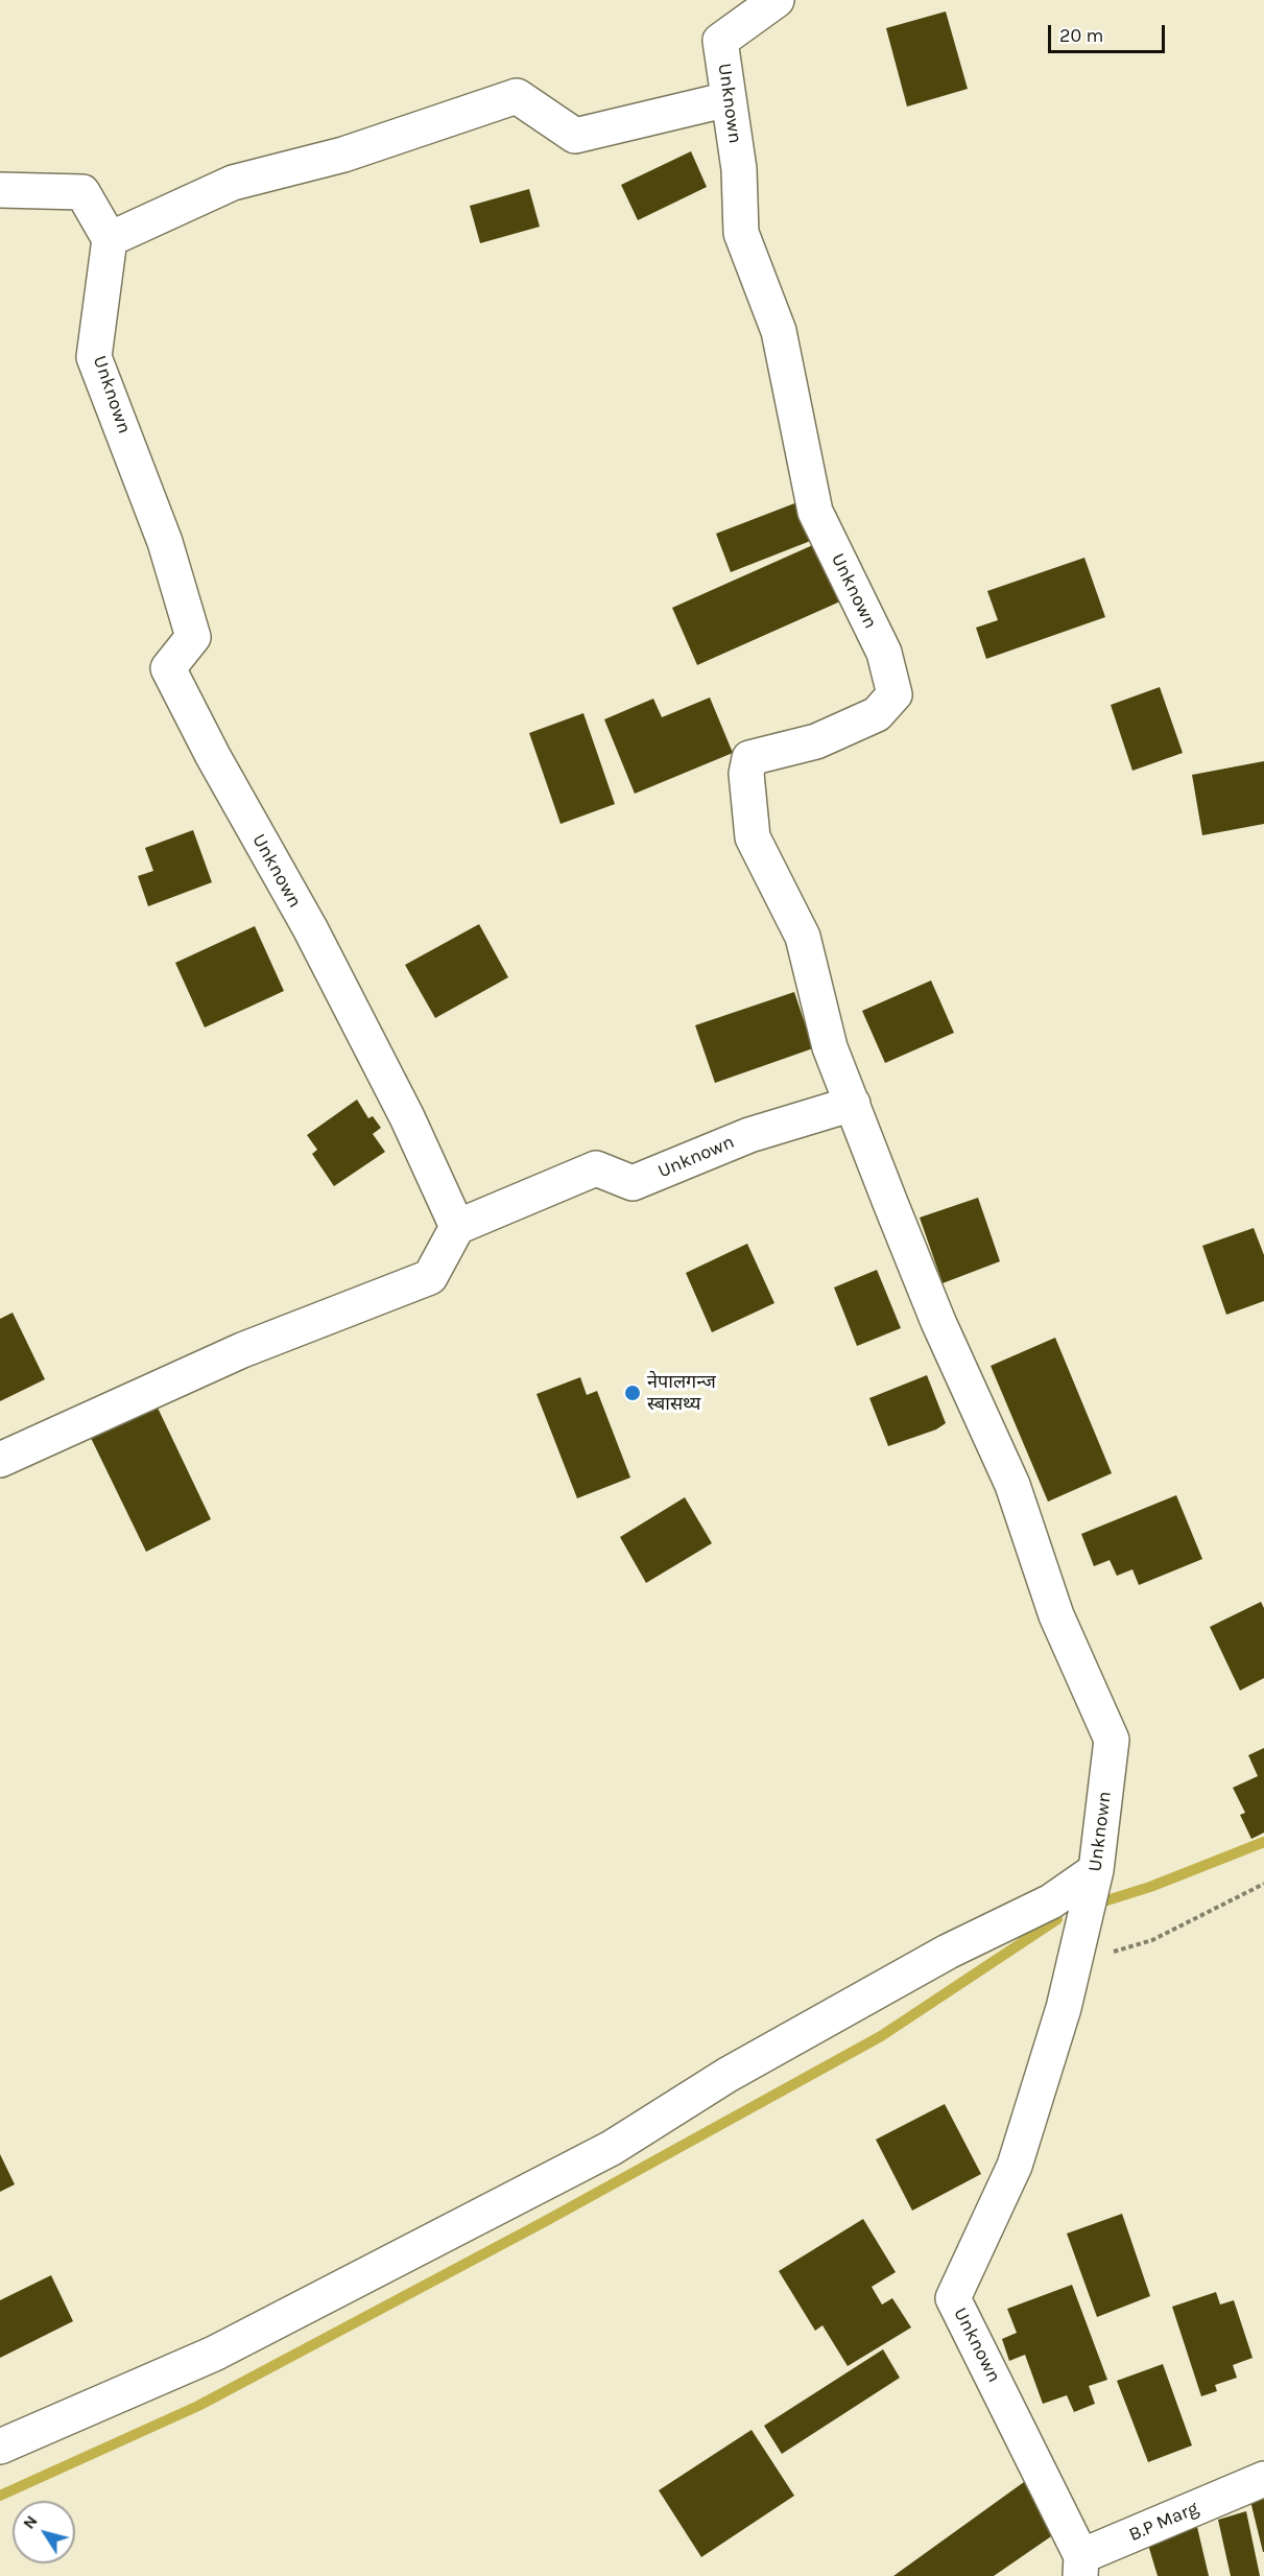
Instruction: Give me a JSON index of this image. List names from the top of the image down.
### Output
{
  "streets": {
    "street": ["Unknown", "B.P Marg"]
  },
  "crossings": [
    ["Unknown", "B.P Marg"]
  ],
  "places": ["नेपालगन्ज स्बासथ्य"],
  "scale_bar": "20 m",
  "north": "top left"
}
